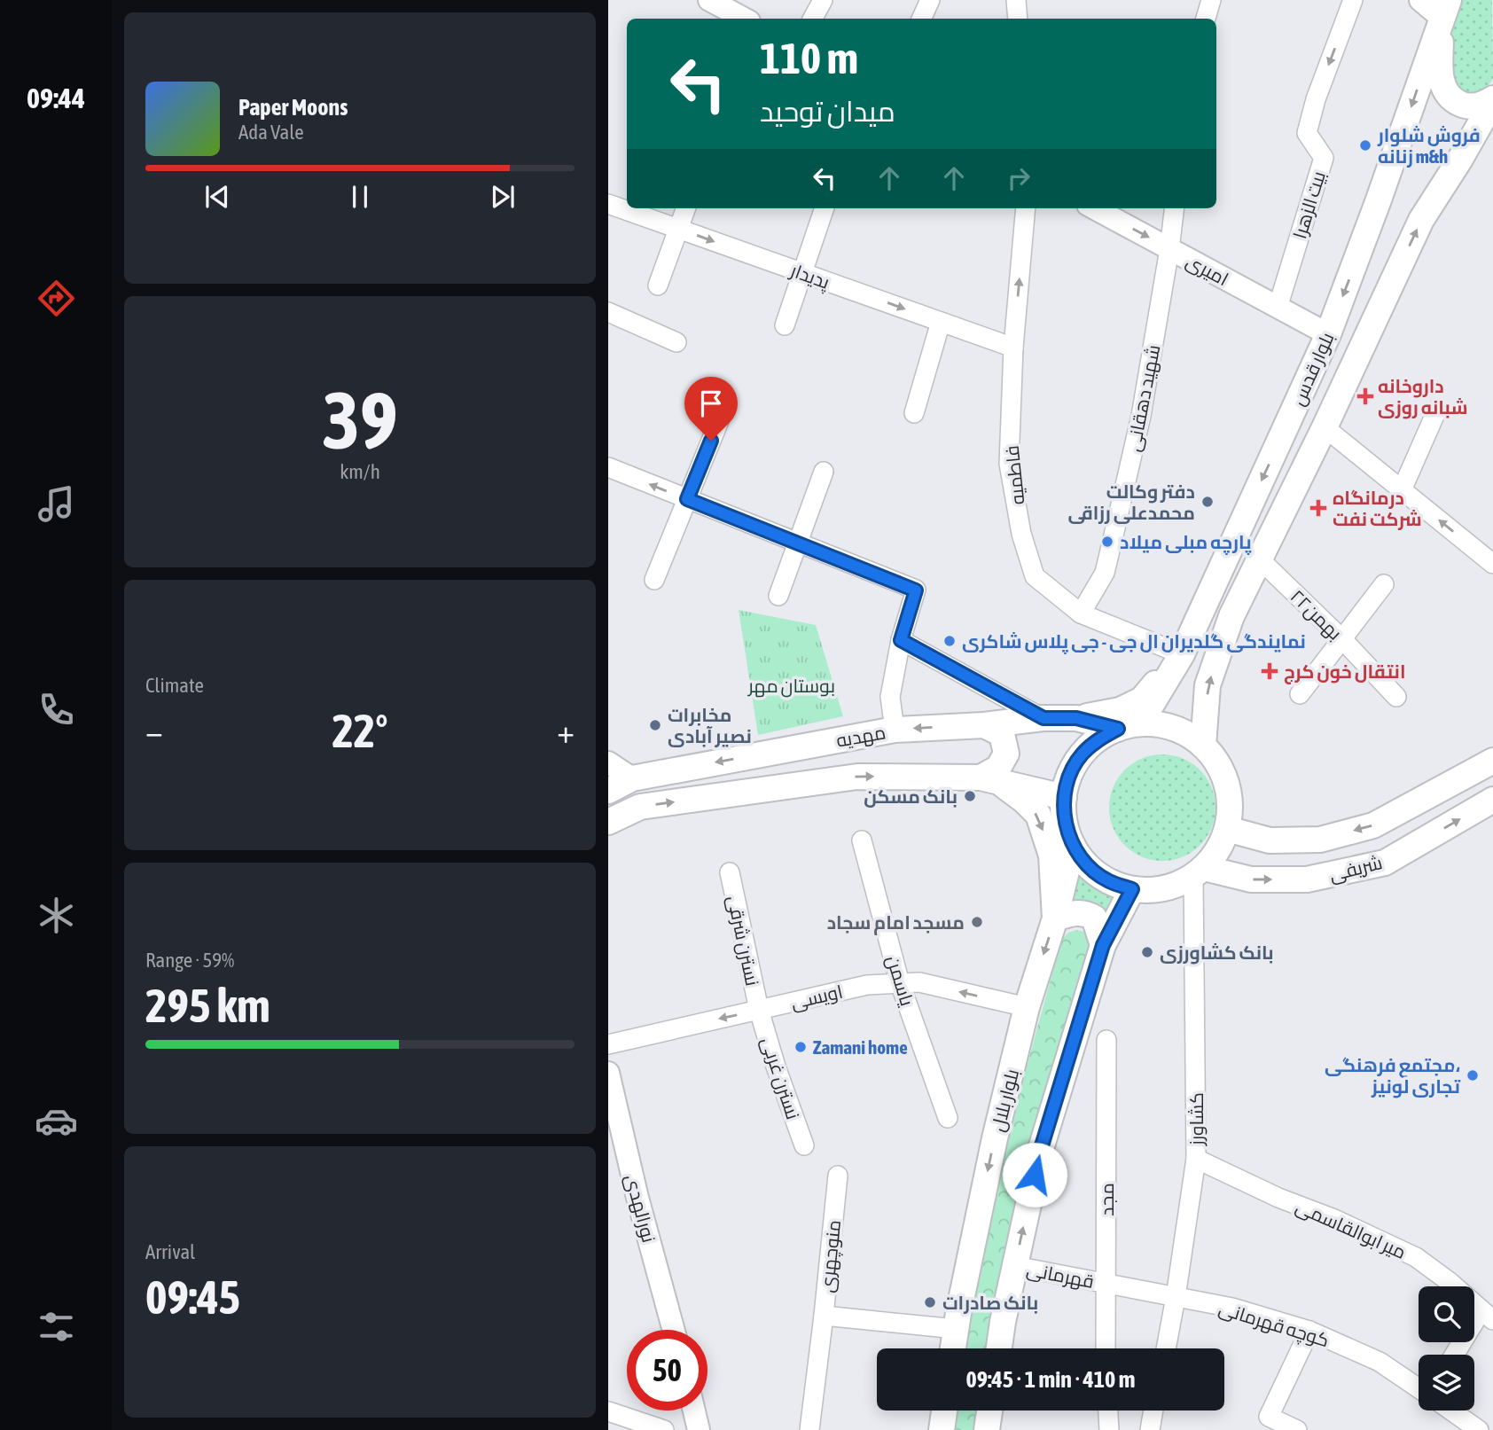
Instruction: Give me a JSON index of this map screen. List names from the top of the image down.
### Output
{
  "streets": {
    "main road": [
      "بلوار قدس",
      "مهدیه",
      "شریفی",
      "بلوار بلال"
    ],
    "street": [
      "بیت الزهرا",
      "امیری",
      "پدیدار",
      "شهید دهقانی",
      "فاطمیه",
      "۲۲بهمن",
      "نسترن شرقی",
      "یاسمن",
      "اویسی",
      "نسترن غربی",
      "کشاورز",
      "مجد",
      "نورالهدی",
      "میر ابوالقاسمی",
      "منوچهری",
      "قهرمانی",
      "کوچه قهرمانی"
    ]
  },
  "crossings": [
    ["بیت الزهرا", "امیری"],
    ["امیری", "بلوار قدس"],
    ["امیری", "شهید دهقانی"],
    ["پدیدار", "فاطمیه"],
    ["بلوار قدس", "فاطمیه"],
    ["بلوار قدس", "۲۲بهمن"],
    ["بلوار قدس", "مهدیه"],
    ["بلوار قدس", "شریفی"],
    ["بلوار قدس", "بلوار بلال"],
    ["بلوار قدس", "کشاورز"],
    ["شهید دهقانی", "فاطمیه"],
    ["مهدیه", "شریفی"],
    ["مهدیه", "بلوار بلال"],
    ["مهدیه", "کشاورز"],
    ["شریفی", "بلوار بلال"],
    ["شریفی", "کشاورز"],
    ["نسترن شرقی", "اویسی"],
    ["نسترن شرقی", "نسترن غربی"],
    ["یاسمن", "اویسی"],
    ["اویسی", "نسترن غربی"],
    ["اویسی", "بلوار بلال"],
    ["بلوار بلال", "کشاورز"],
    ["بلوار بلال", "منوچهری"],
    ["کشاورز", "میر ابوالقاسمی"],
    ["کشاورز", "کوچه قهرمانی"],
    ["مجد", "قهرمانی"],
    ["مجد", "کوچه قهرمانی"],
    ["قهرمانی", "کوچه قهرمانی"]
  ],
  "one_way": ["بیت الزهرا", "پدیدار", "اویسی"],
  "parks": ["بوستان مهر"],
  "places": {
    "other": [
      "فروش شلوار زنانه m&h",
      "دفتر وکالت محمدعلی رزاقی",
      "پارچه مبلی میلاد",
      "نمایندگی گلدیران ال جی - جی پلاس شاکری",
      "مخابرات نصیر آبادی",
      "بانک مسکن",
      "مسجد امام سجاد",
      "بانک کشاورزی",
      "Zamani home",
      "مجتمع فرهنگی، تجاری لونیز",
      "بانک صادرات"
    ],
    "health": ["داروخانه شبانه روزی", "درمانگاه شرکت نفت", "انتقال خون کرج"]
  },
  "page": {
    "tabs": "09:44",
    "turn": ["110 m", "میدان توحید"],
    "song": ["Paper Moons", "Ada Vale"],
    "tile": [
      ["39", "km/h"],
      "Climate",
      ["Range · 59%", "295 km"],
      ["Arrival", "09:45"]
    ],
    "heat": ["−", "22°", "+"],
    "limit": "50",
    "trip": "09:45 · 1 min · 410 m"
  }
}
